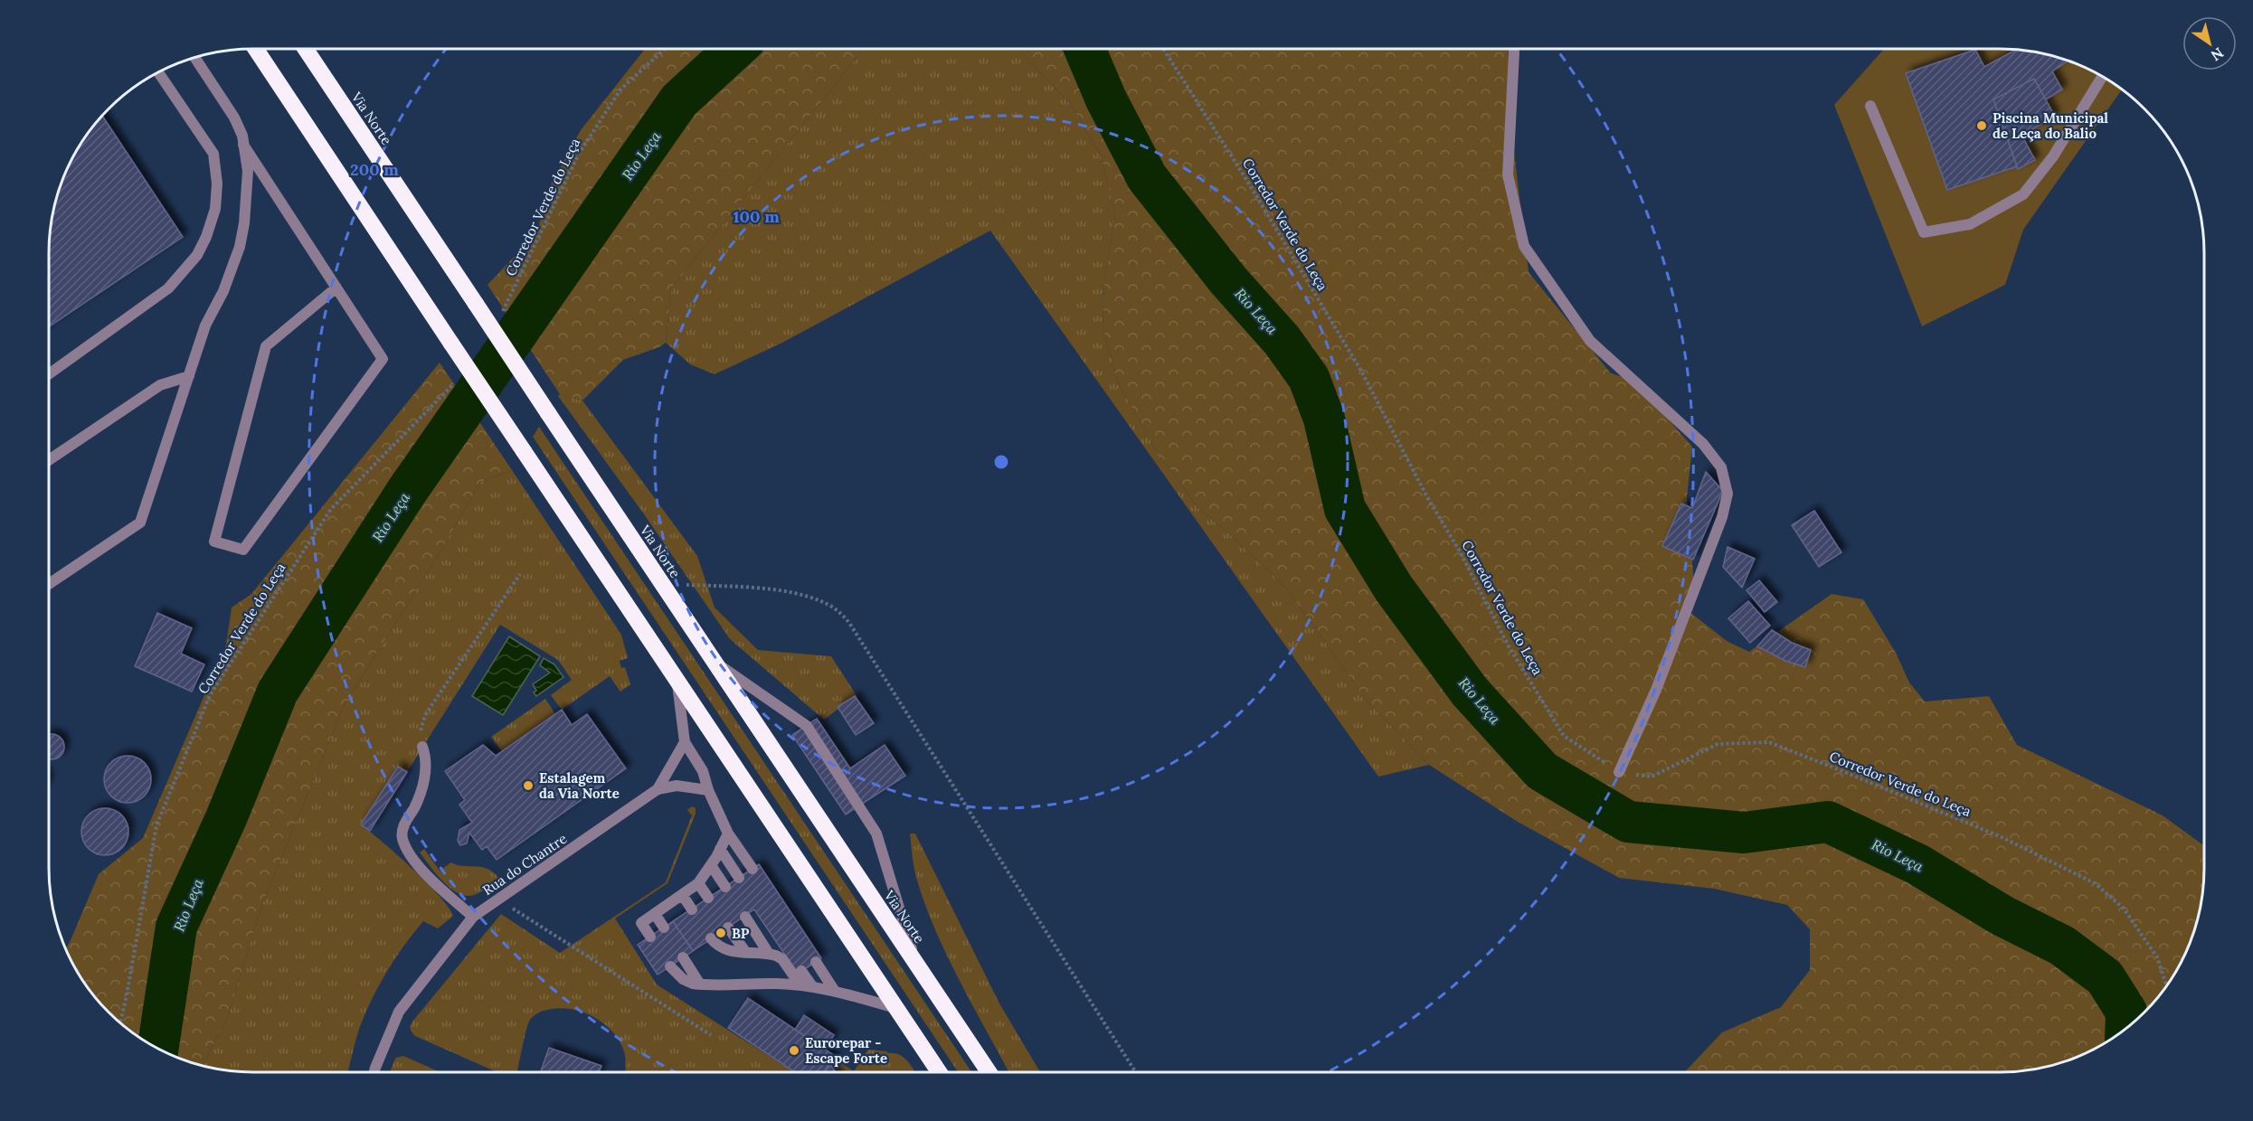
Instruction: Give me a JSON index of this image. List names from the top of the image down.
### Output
{
  "streets": {
    "highway": ["Via Norte"],
    "street": ["Rua do Chantre"],
    "path": ["Corredor Verde do Leça"]
  },
  "water": ["Rio Leça"],
  "places": [
    "Piscina Municipal de Leça do Balio",
    "Estalagem da Via Norte",
    "BP",
    "Eurorepar - Escape Forte"
  ],
  "north": "bottom right",
  "rings": ["200 m", "100 m"]
}
